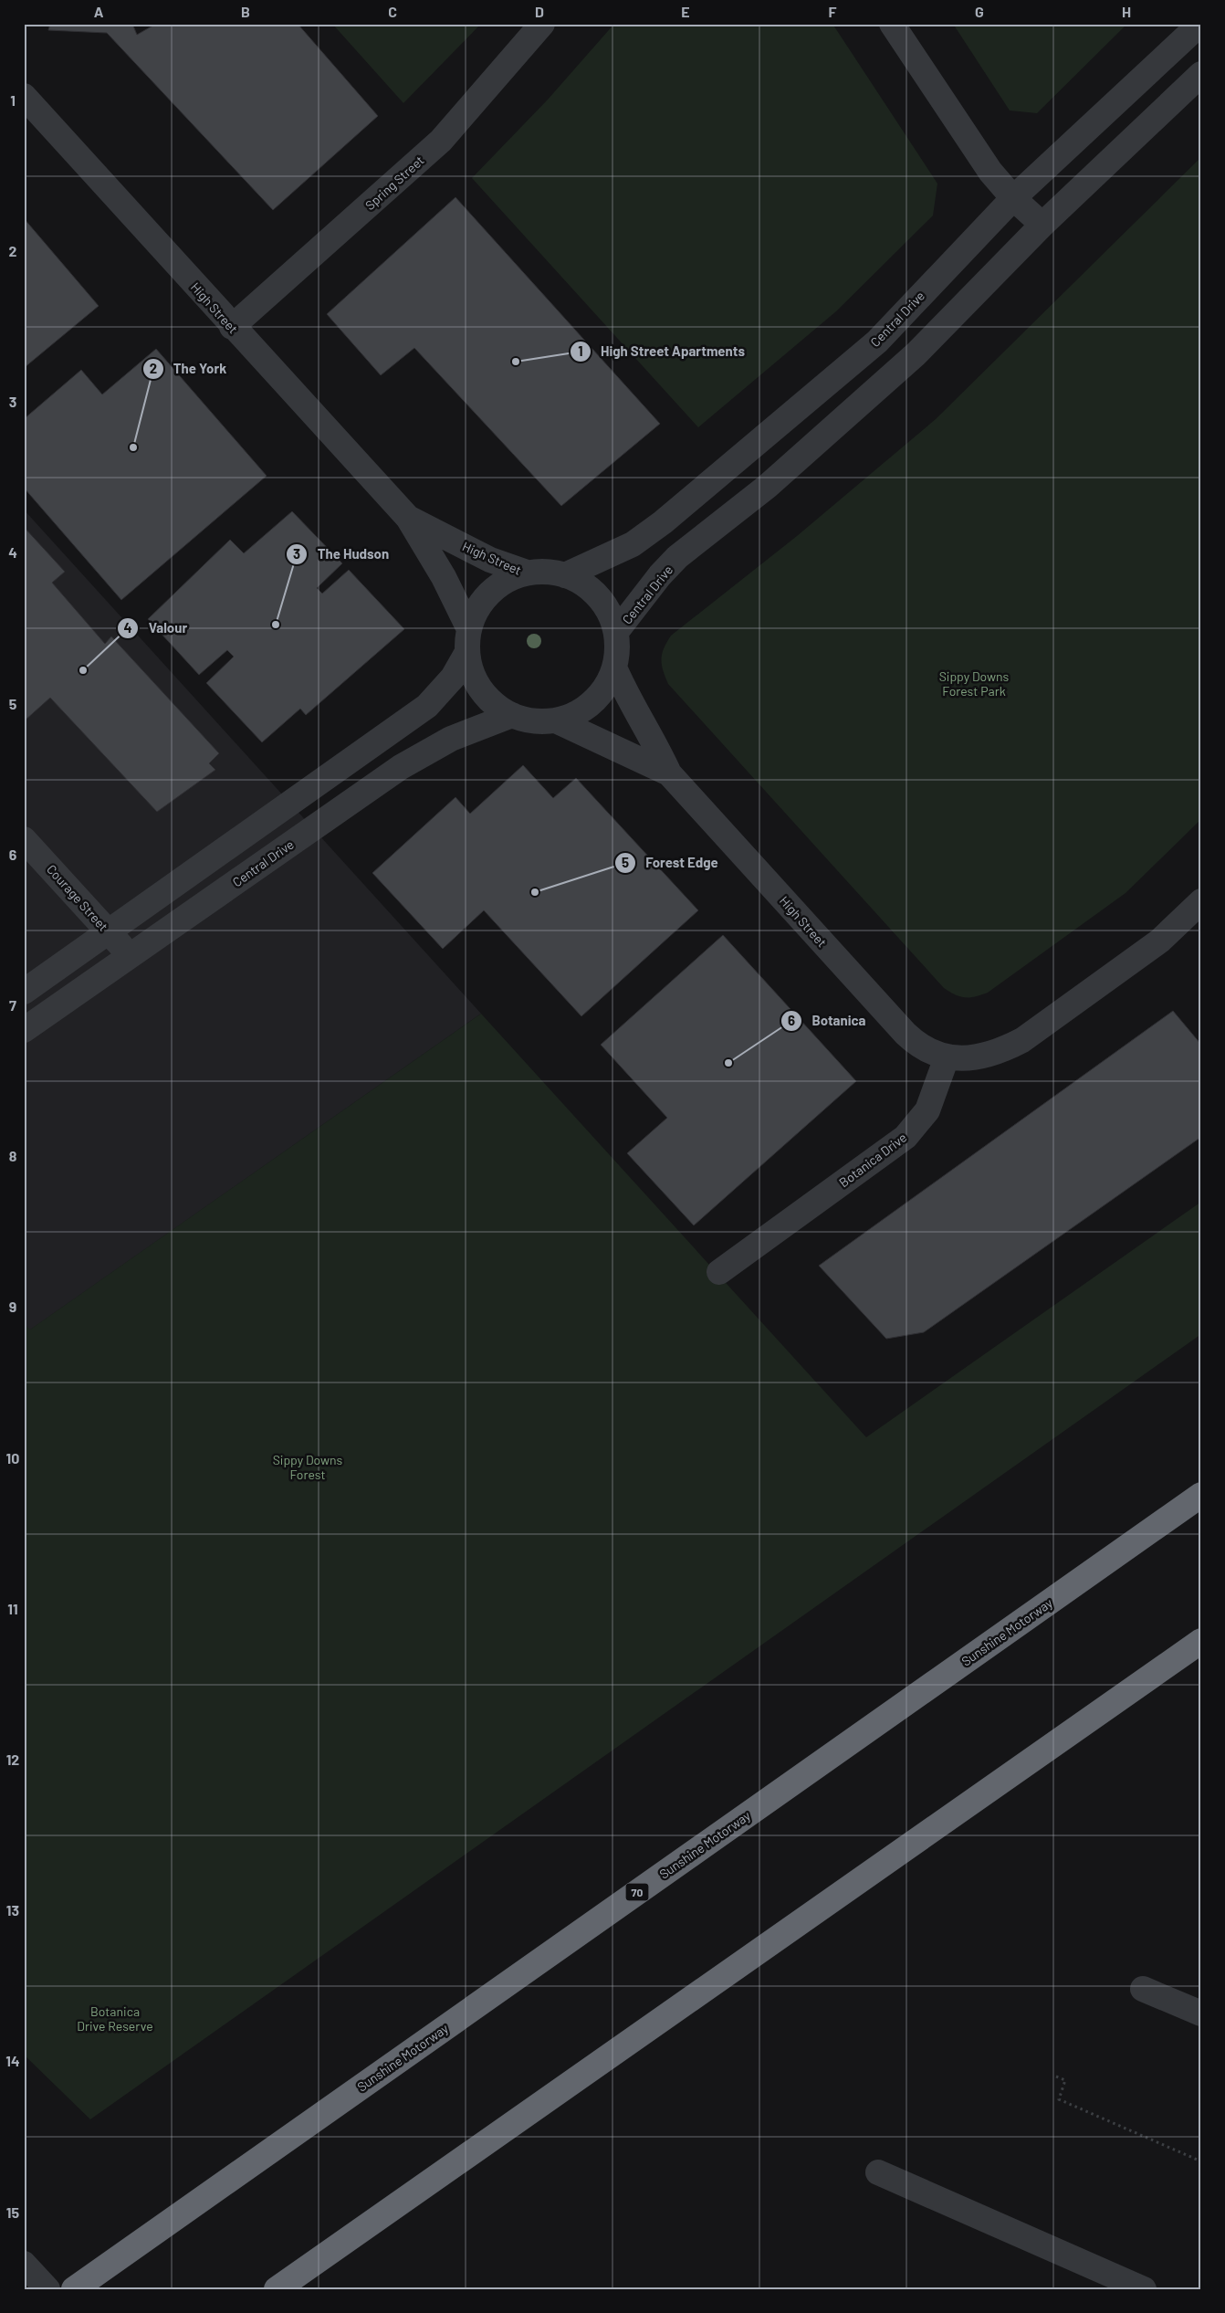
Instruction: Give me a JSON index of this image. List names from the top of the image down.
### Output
{
  "streets": {
    "highway": ["Sunshine Motorway", "70"],
    "street": [
      "Spring Street",
      "High Street",
      "Central Drive",
      "Courage Street",
      "Botanica Drive"
    ]
  },
  "crossings": [
    ["Spring Street", "High Street"],
    ["High Street", "Central Drive"],
    ["High Street", "Botanica Drive"],
    ["Central Drive", "Courage Street"]
  ],
  "parks": ["Sippy Downs Forest Park", "Sippy Downs Forest", "Botanica Drive Reserve"],
  "places": [
    "High Street Apartments",
    "The York",
    "The Hudson",
    "Valour",
    "Forest Edge",
    "Botanica"
  ],
  "grid": {
    "columns": [
      "A",
      "B",
      "C",
      "D",
      "E",
      "F",
      "G",
      "H"
    ],
    "rows": [
      "1",
      "2",
      "3",
      "4",
      "5",
      "6",
      "7",
      "8",
      "9",
      "10",
      "11",
      "12",
      "13",
      "14",
      "15"
    ]
  }
}
